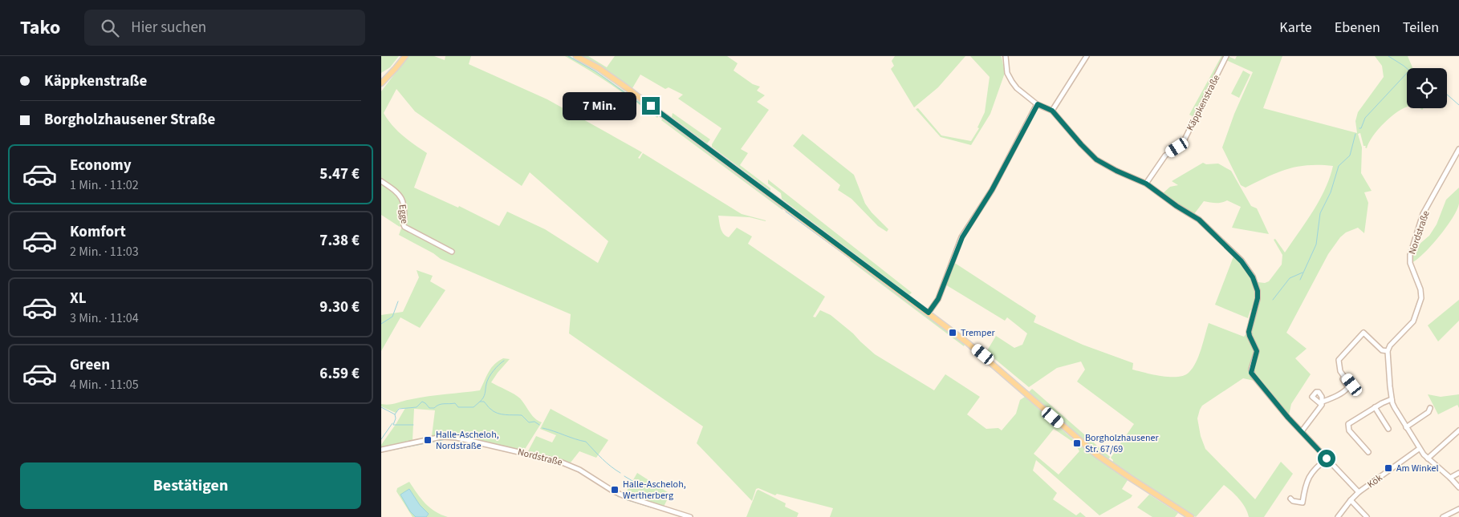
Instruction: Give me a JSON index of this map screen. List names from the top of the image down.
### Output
{
  "streets": {
    "street": [
      "Käppkenstraße",
      "Egge",
      "Nordstraße",
      "Kök"
    ]
  },
  "places": {
    "transit": [
      "Tremper",
      "Halle-Ascheloh, Nordstraße",
      "Borgholzhausener Str. 67/69",
      "Am Winkel",
      "Halle-Ascheloh, Wertherberg"
    ]
  },
  "page": {
    "header": "Tako",
    "search": "Hier suchen",
    "nav": ["Karte", "Ebenen", "Teilen"],
    "banner": ["Käppkenstraße", "Borgholzhausener Straße"],
    "bubble": "7 Min.",
    "list": [
      {
        "name": "Economy",
        "note": "1 Min. · 11:02",
        "value": "5.47 €"
      },
      {
        "name": "Komfort",
        "note": "2 Min. · 11:03",
        "value": "7.38 €"
      },
      {
        "name": "XL",
        "note": "3 Min. · 11:04",
        "value": "9.30 €"
      },
      {
        "name": "Green",
        "note": "4 Min. · 11:05",
        "value": "6.59 €"
      }
    ],
    "buttons": "Bestätigen"
  }
}
